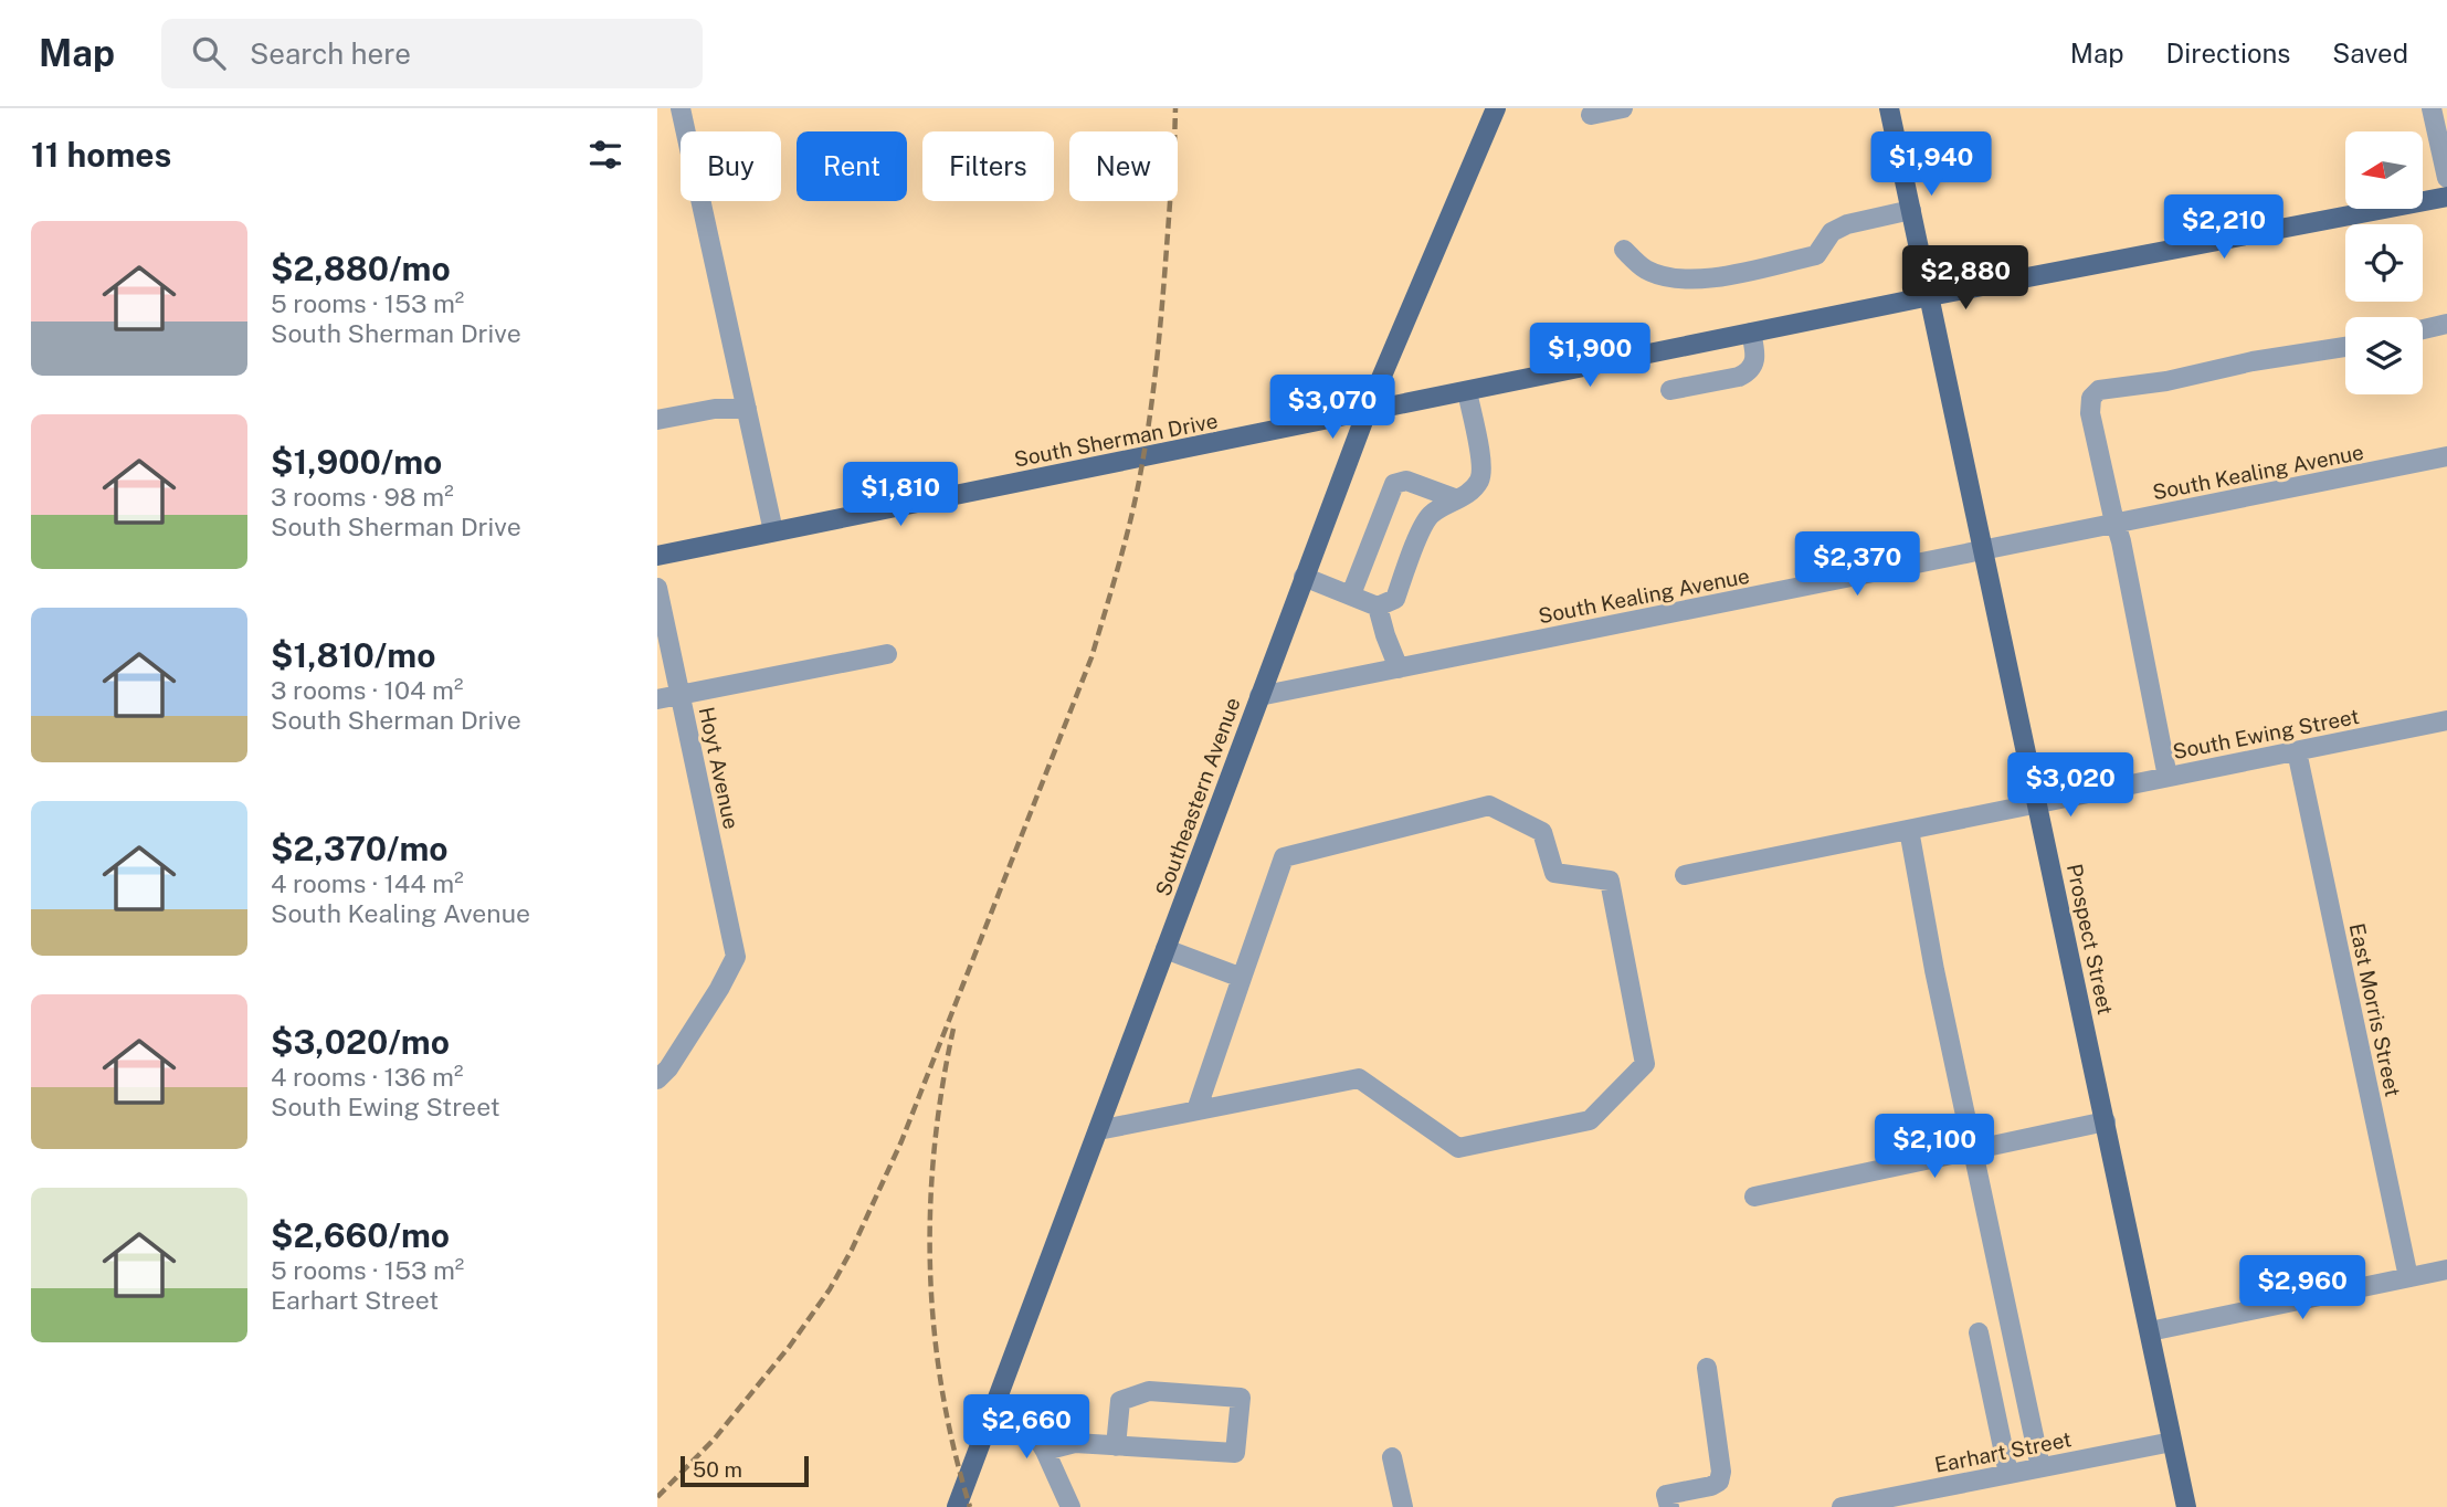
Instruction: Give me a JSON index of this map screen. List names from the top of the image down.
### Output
{
  "streets": {
    "main road": ["South Sherman Drive", "Southeastern Avenue", "Prospect Street"],
    "street": [
      "South Kealing Avenue",
      "South Ewing Street",
      "Hoyt Avenue",
      "East Morris Street",
      "Earhart Street"
    ]
  },
  "crossings": [
    ["South Sherman Drive", "Southeastern Avenue"],
    ["South Sherman Drive", "Prospect Street"],
    ["South Kealing Avenue", "Southeastern Avenue"],
    ["South Kealing Avenue", "Prospect Street"],
    ["South Ewing Street", "Prospect Street"],
    ["South Ewing Street", "East Morris Street"],
    ["Prospect Street", "Earhart Street"]
  ],
  "scale_bar": "50 m",
  "north": "left",
  "page": {
    "header": "Map",
    "search": "Search here",
    "nav": ["Map", "Directions", "Saved"],
    "heading": "11 homes",
    "price": [
      "$1,940",
      "$2,210",
      "$2,880",
      "$1,900",
      "$3,070",
      "$1,810",
      "$2,370",
      "$3,020",
      "$2,100",
      "$2,960",
      "$2,660"
    ],
    "chip": [
      "Buy",
      "Rent",
      "Filters",
      "New"
    ],
    "list": [
      {
        "name": "$2,880/mo",
        "note": "5 rooms · 153 m² · South Sherman Drive"
      },
      {
        "name": "$1,900/mo",
        "note": "3 rooms · 98 m² · South Sherman Drive"
      },
      {
        "name": "$1,810/mo",
        "note": "3 rooms · 104 m² · South Sherman Drive"
      },
      {
        "name": "$2,370/mo",
        "note": "4 rooms · 144 m² · South Kealing Avenue"
      },
      {
        "name": "$3,020/mo",
        "note": "4 rooms · 136 m² · South Ewing Street"
      },
      {
        "name": "$2,660/mo",
        "note": "5 rooms · 153 m² · Earhart Street"
      }
    ],
    "scale": "50 m"
  }
}
